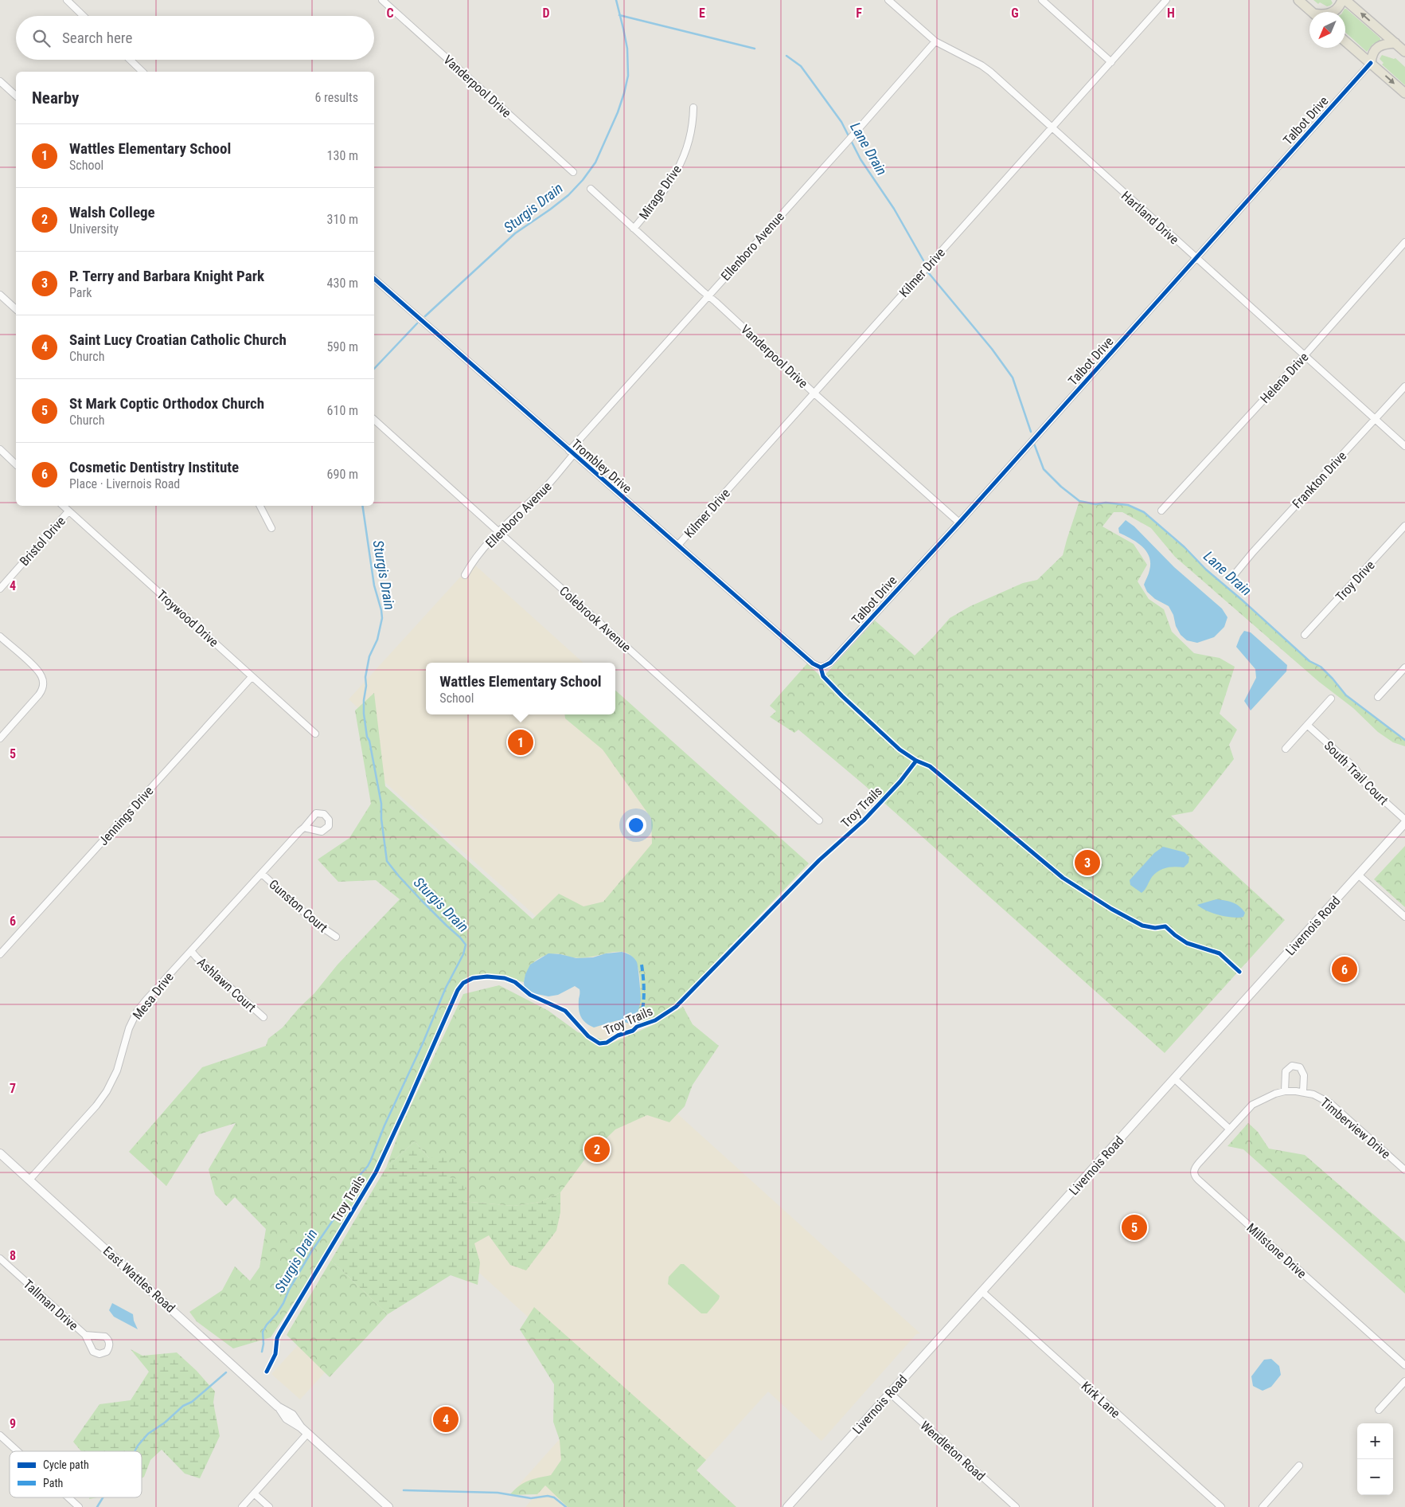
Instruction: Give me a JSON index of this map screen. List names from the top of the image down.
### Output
{
  "streets": {
    "main road": ["Livernois Road", "East Wattles Road"],
    "street": [
      "Vanderpool Drive",
      "Talbot Drive",
      "Mirage Drive",
      "Hartland Drive",
      "Ellenboro Avenue",
      "Kilmer Drive",
      "Helena Drive",
      "Trombley Drive",
      "Frankton Drive",
      "Bristol Drive",
      "Troy Drive",
      "Troywood Drive",
      "Colebrook Avenue",
      "South Trail Court",
      "Jennings Drive",
      "Gunston Court",
      "Ashlawn Court",
      "Mesa Drive",
      "Timberview Drive",
      "Millstone Drive",
      "Tallman Drive",
      "Kirk Lane",
      "Wendleton Road"
    ],
    "cycle path": ["Troy Trails"]
  },
  "crossings": [
    ["Vanderpool Drive", "Talbot Drive"],
    ["Vanderpool Drive", "Mirage Drive"],
    ["Vanderpool Drive", "Ellenboro Avenue"],
    ["Vanderpool Drive", "Kilmer Drive"],
    ["Talbot Drive", "Hartland Drive"],
    ["Talbot Drive", "Trombley Drive"],
    ["Hartland Drive", "Ellenboro Avenue"],
    ["Hartland Drive", "Kilmer Drive"],
    ["Hartland Drive", "Helena Drive"],
    ["Hartland Drive", "Frankton Drive"],
    ["Ellenboro Avenue", "Trombley Drive"],
    ["Ellenboro Avenue", "Colebrook Avenue"],
    ["Kilmer Drive", "Trombley Drive"],
    ["Bristol Drive", "Troywood Drive"],
    ["Troywood Drive", "Jennings Drive"],
    ["Gunston Court", "Mesa Drive"],
    ["Livernois Road", "Kirk Lane"],
    ["Livernois Road", "Wendleton Road"],
    ["Ashlawn Court", "Mesa Drive"],
    ["Mesa Drive", "East Wattles Road"],
    ["Timberview Drive", "Millstone Drive"]
  ],
  "water": ["Lane Drain", "Sturgis Drain"],
  "legend": ["Cycle path", "Path"],
  "north": "bottom left",
  "page": {
    "search": "Search here",
    "heading": ["Nearby", "6 results"],
    "list": [
      {
        "mark": "1",
        "name": "Wattles Elementary School",
        "note": "School",
        "value": "130 m"
      },
      {
        "mark": "2",
        "name": "Walsh College",
        "note": "University",
        "value": "310 m"
      },
      {
        "mark": "3",
        "name": "P. Terry and Barbara Knight Park",
        "note": "Park",
        "value": "430 m"
      },
      {
        "mark": "4",
        "name": "Saint Lucy Croatian Catholic Church",
        "note": "Church",
        "value": "590 m"
      },
      {
        "mark": "5",
        "name": "St Mark Coptic Orthodox Church",
        "note": "Church",
        "value": "610 m"
      },
      {
        "mark": "6",
        "name": "Cosmetic Dentistry Institute",
        "note": "Place · Livernois Road",
        "value": "690 m"
      }
    ],
    "popup": ["Wattles Elementary School", "School"],
    "pins": [
      "1",
      "3",
      "6",
      "2",
      "5",
      "4"
    ],
    "map_buttons": ["+", "−"]
  },
  "grid": {
    "columns": [
      "C",
      "D",
      "E",
      "F",
      "G",
      "H"
    ],
    "rows": [
      "4",
      "5",
      "6",
      "7",
      "8",
      "9"
    ]
  }
}
